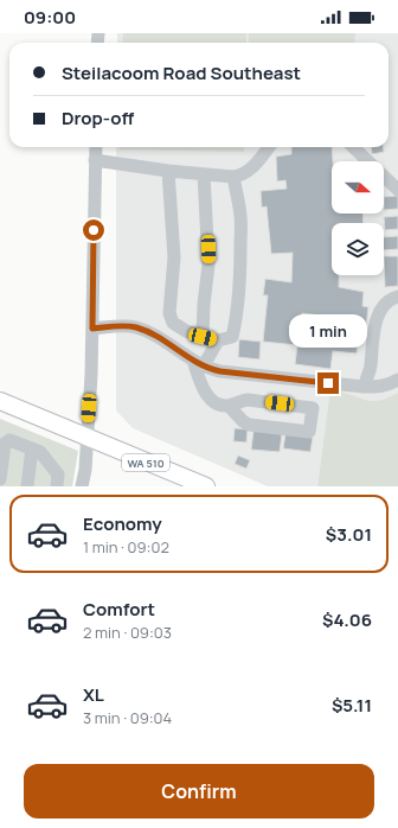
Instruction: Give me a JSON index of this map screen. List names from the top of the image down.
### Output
{
  "streets": {
    "main road": ["WA 510"]
  },
  "north": "right",
  "page": {
    "status": "09:00",
    "banner": ["Steilacoom Road Southeast", "Drop-off"],
    "bubble": "1 min",
    "list": [
      {
        "name": "Economy",
        "note": "1 min · 09:02",
        "value": "$3.01"
      },
      {
        "name": "Comfort",
        "note": "2 min · 09:03",
        "value": "$4.06"
      },
      {
        "name": "XL",
        "note": "3 min · 09:04",
        "value": "$5.11"
      }
    ],
    "buttons": "Confirm"
  }
}
